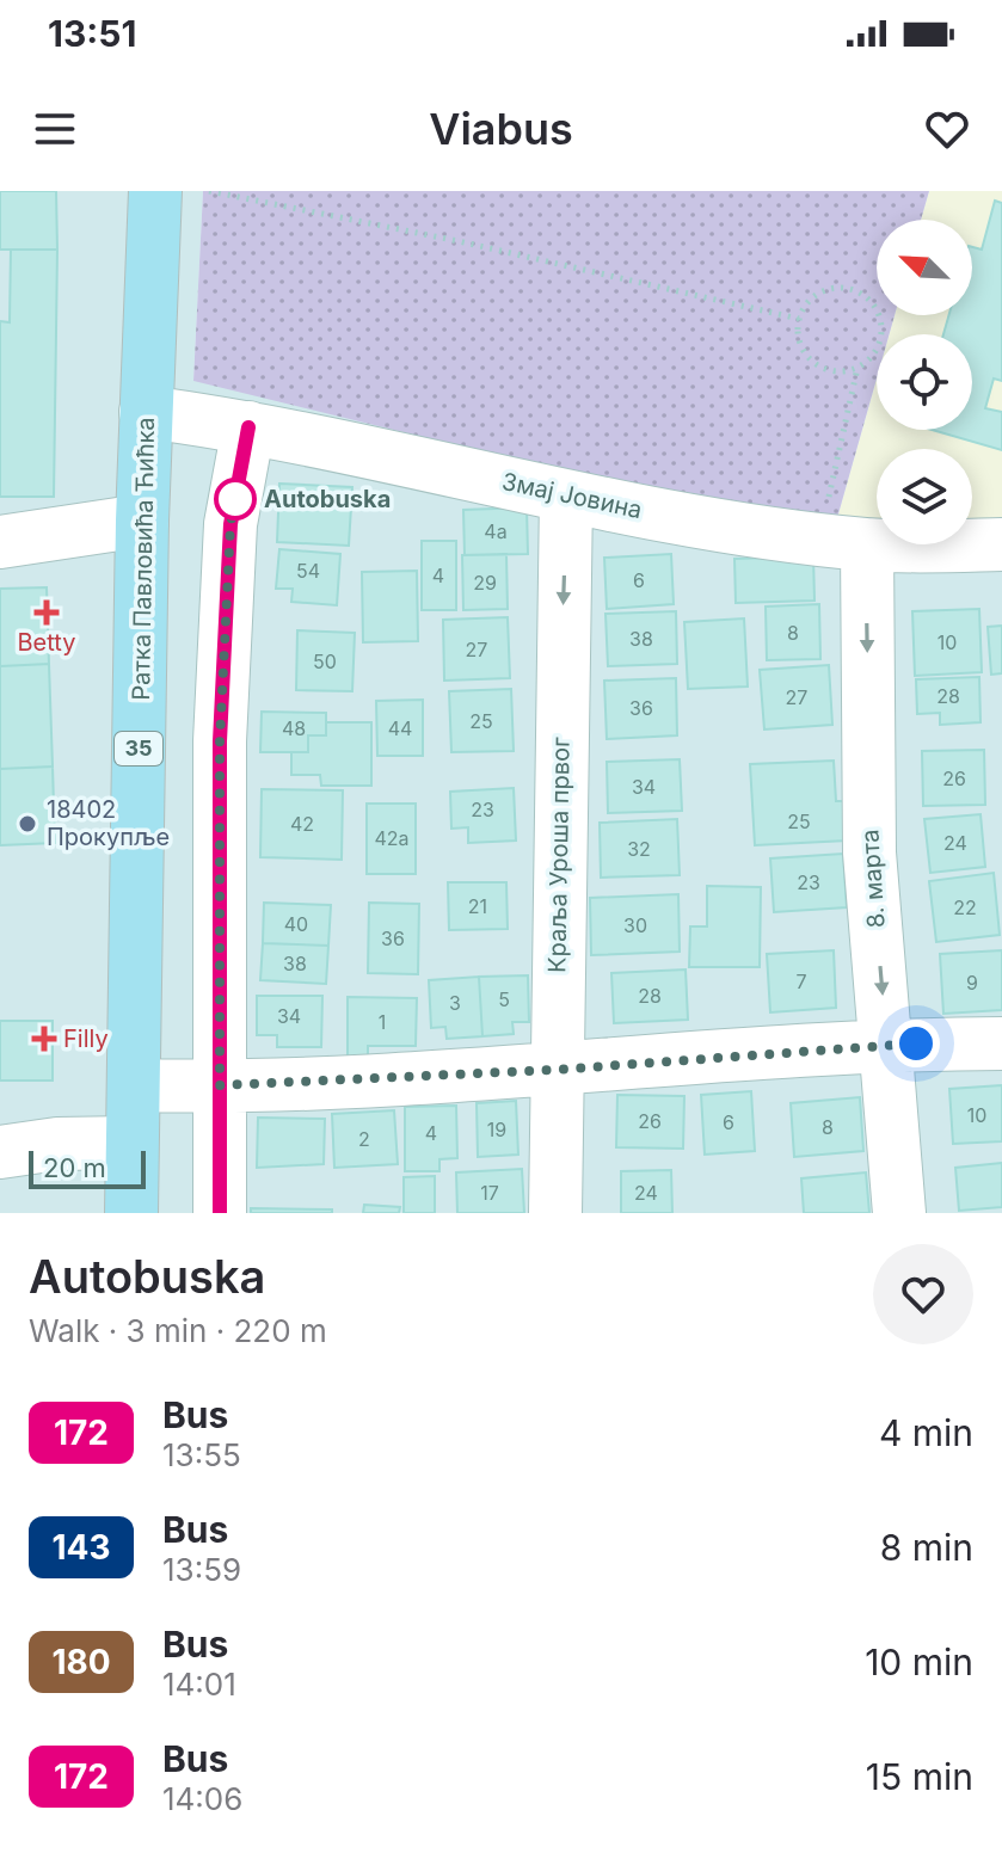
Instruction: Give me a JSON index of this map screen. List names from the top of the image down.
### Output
{
  "streets": {
    "main road": ["Ратка Павловића Ћићка", "35"],
    "street": ["Змај Јовина", "Краља Уроша првог", "8. марта"]
  },
  "crossings": [
    ["Змај Јовина", "Ратка Павловића Ћићка"],
    ["Змај Јовина", "Краља Уроша првог"],
    ["Змај Јовина", "8. марта"]
  ],
  "one_way": ["8. марта"],
  "places": {
    "other": ["Autobuska", "18402 Прокупље"],
    "health": ["Betty", "Filly"]
  },
  "lines": ["bus line 172"],
  "house_numbers": [
    "4a",
    "54",
    "4",
    "6",
    "29",
    "8",
    "38",
    "10",
    "27",
    "50",
    "28",
    "27",
    "36",
    "25",
    "48",
    "44",
    "26",
    "34",
    "23",
    "25",
    "42",
    "42a",
    "24",
    "32",
    "23",
    "21",
    "22",
    "40",
    "30",
    "36",
    "38",
    "7",
    "9",
    "28",
    "5",
    "3",
    "34",
    "1",
    "10",
    "26",
    "6",
    "8",
    "19",
    "4",
    "2",
    "17",
    "24"
  ],
  "scale_bar": "20 m",
  "north": "top left",
  "page": {
    "status": "13:51",
    "header": "Viabus",
    "scale": "20 m",
    "heading": ["Autobuska", "Walk · 3 min · 220 m"],
    "list": [
      {
        "mark": "172",
        "name": "Bus",
        "note": "13:55",
        "value": "4 min"
      },
      {
        "mark": "143",
        "name": "Bus",
        "note": "13:59",
        "value": "8 min"
      },
      {
        "mark": "180",
        "name": "Bus",
        "note": "14:01",
        "value": "10 min"
      },
      {
        "mark": "172",
        "name": "Bus",
        "note": "14:06",
        "value": "15 min"
      }
    ]
  }
}
